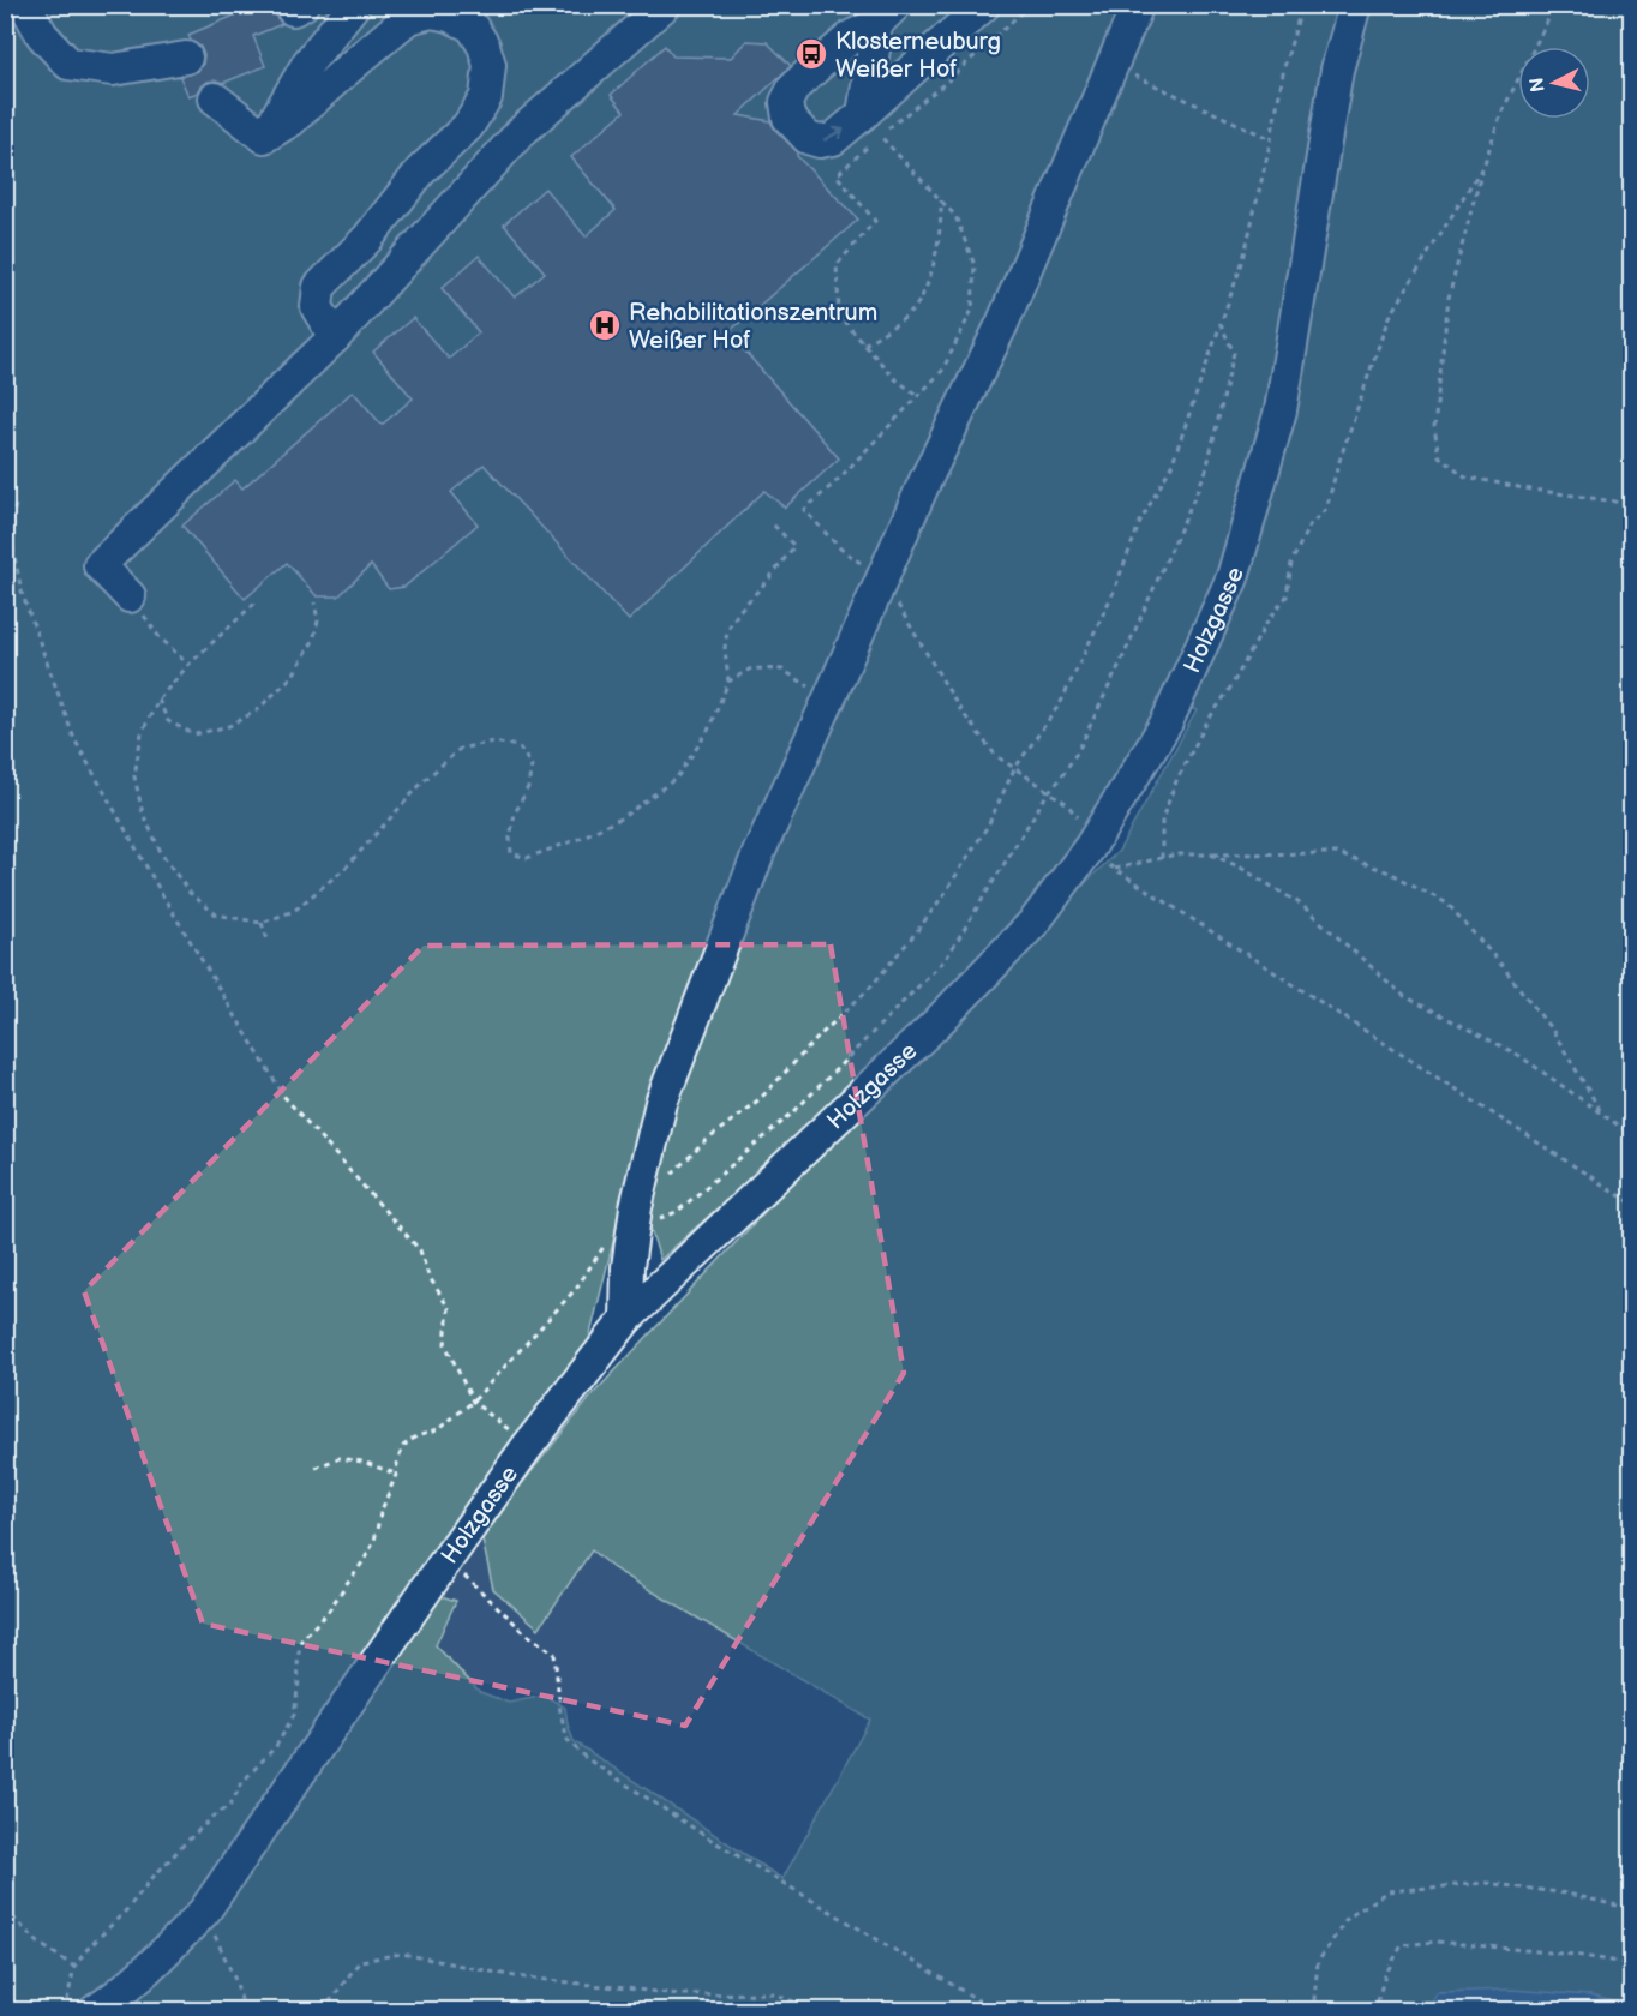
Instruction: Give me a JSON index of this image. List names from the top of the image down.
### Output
{
  "streets": {
    "street": ["Holzgasse"]
  },
  "places": {
    "bus stop": ["Klosterneuburg Weißer Hof"],
    "hospital": ["Rehabilitationszentrum Weißer Hof"]
  },
  "north": "left"
}
